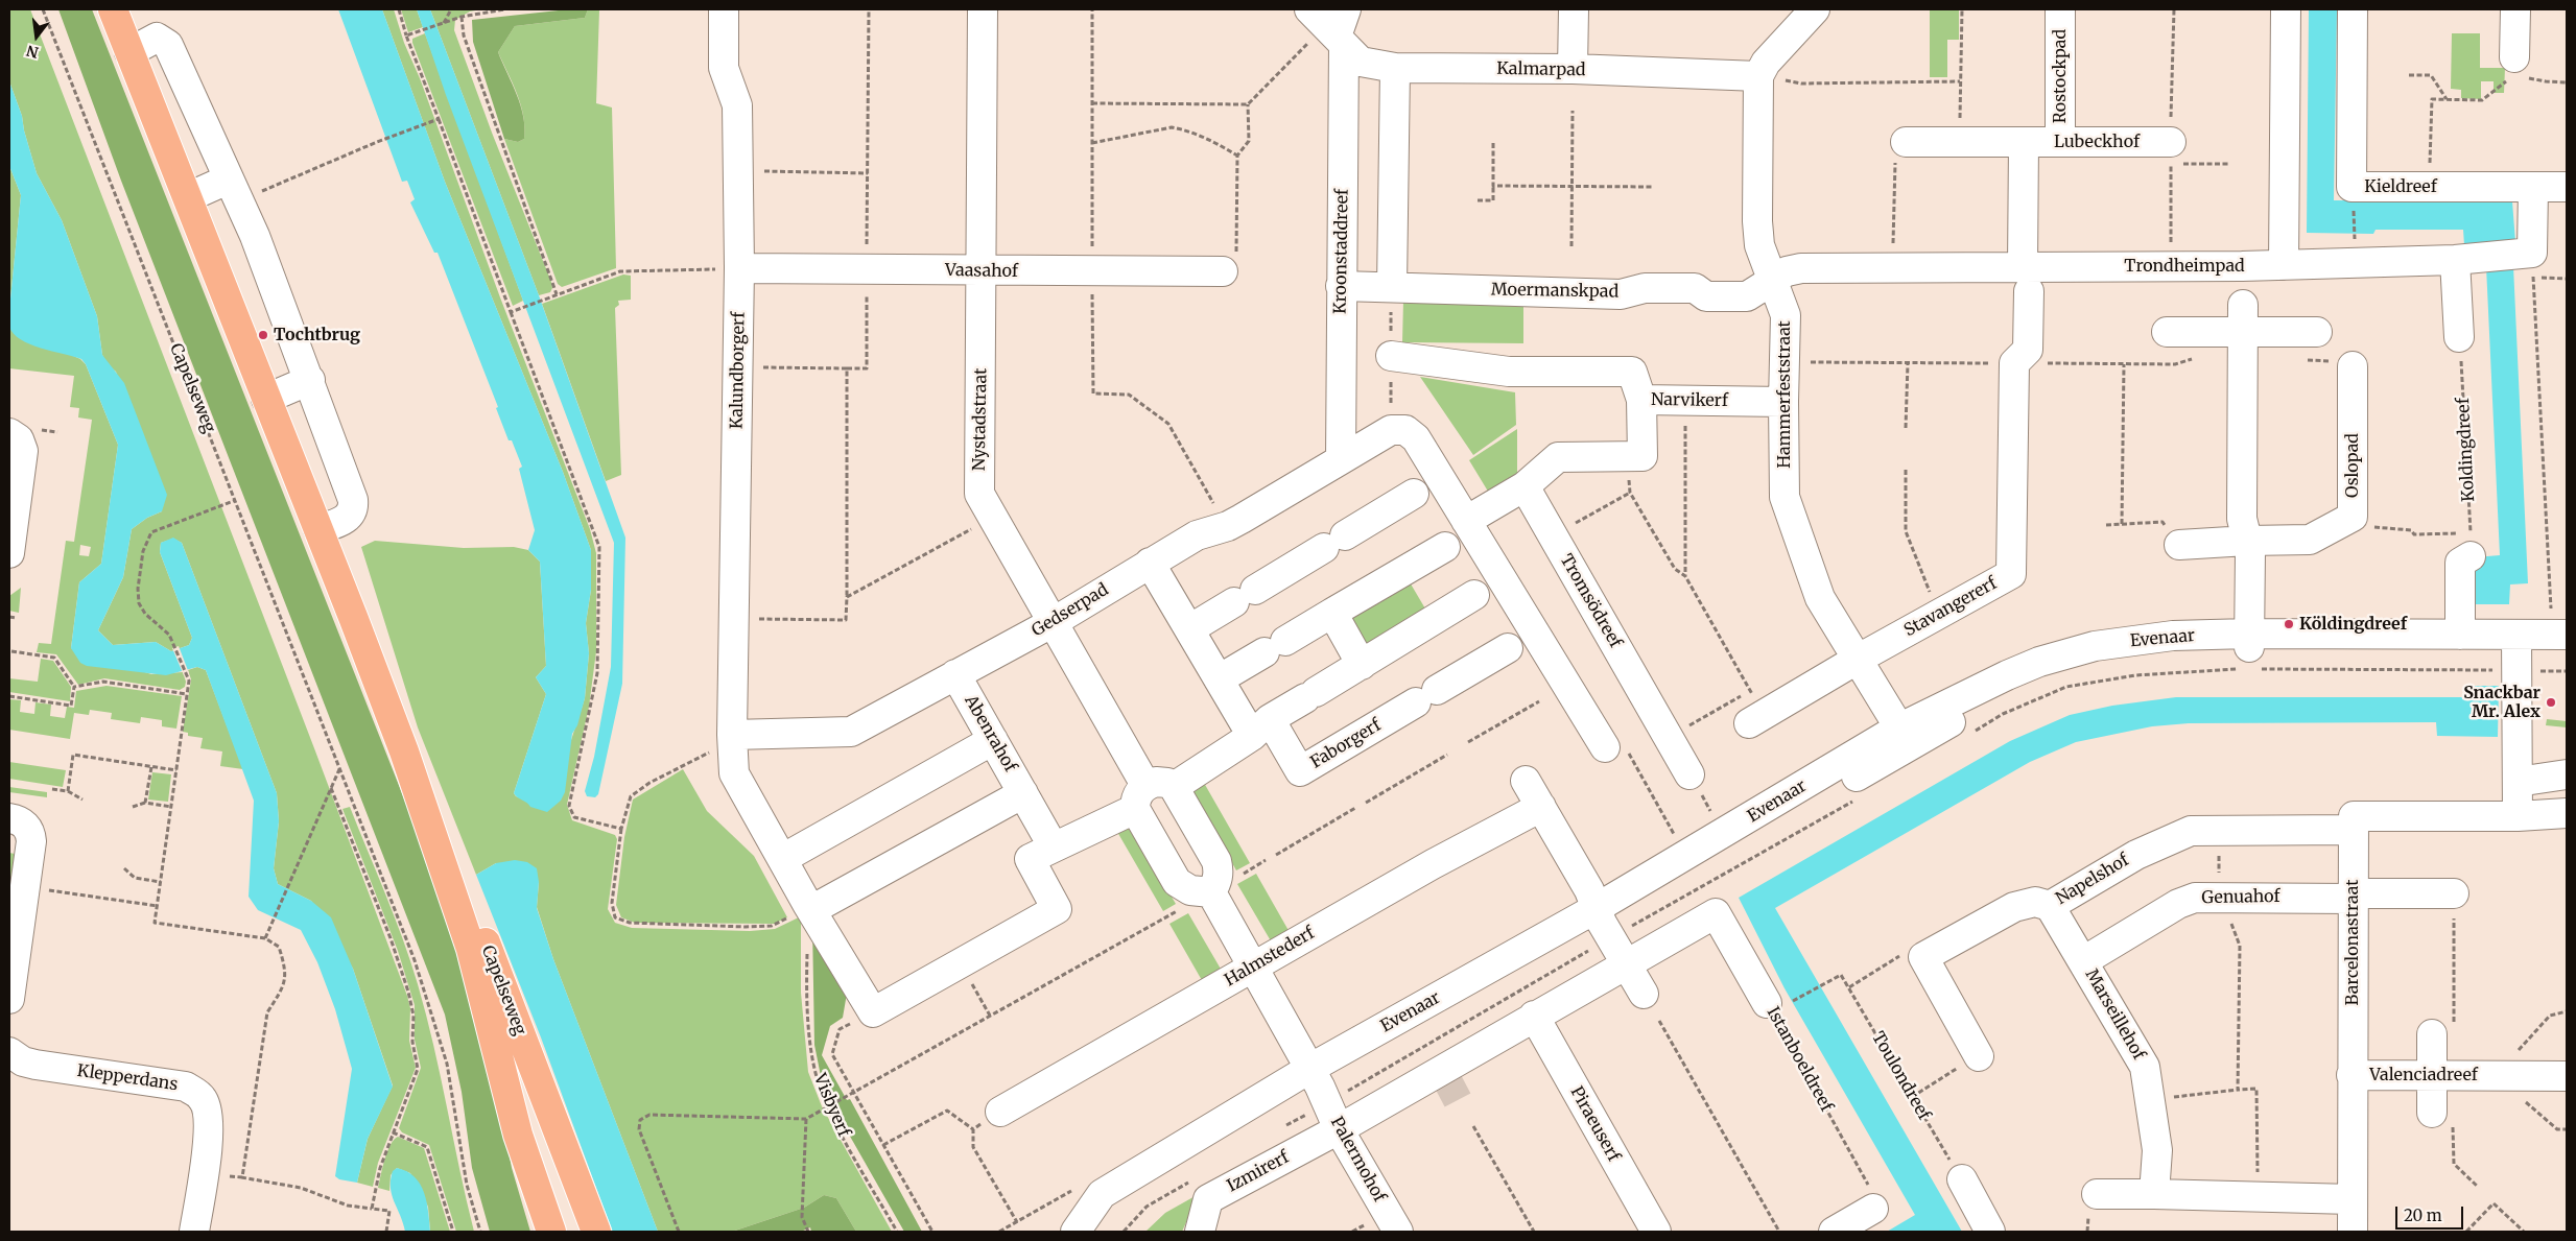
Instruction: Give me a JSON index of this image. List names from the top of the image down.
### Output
{
  "streets": {
    "main road": ["Capelseweg"],
    "street": [
      "Kalmarpad",
      "Rostockpad",
      "Lubeckhof",
      "Kieldreef",
      "Kroonstaddreef",
      "Trondheimpad",
      "Vaasahof",
      "Moermanskpad",
      "Kalundborgerf",
      "Hammerfeststraat",
      "Narvikerf",
      "Nystadstraat",
      "Oslopad",
      "Tromsödreef",
      "Stavangererf",
      "Gedserpad",
      "Evenaar",
      "Abenrahof",
      "Faborgerf",
      "Napelshof",
      "Genuahof",
      "Barcelonastraat",
      "Halmstederf",
      "Marseillehof",
      "Istanboeldreef",
      "Valenciadreef",
      "Klepperdans",
      "Piraeuserf",
      "Palermohof",
      "Izmirerf"
    ],
    "path": ["Koldingdreef", "Toulondreef", "Visbyerf"]
  },
  "crossings": [
    ["Kalmarpad", "Kroonstaddreef"],
    ["Kalmarpad", "Hammerfeststraat"],
    ["Rostockpad", "Lubeckhof"],
    ["Kroonstaddreef", "Moermanskpad"],
    ["Kroonstaddreef", "Gedserpad"],
    ["Trondheimpad", "Moermanskpad"],
    ["Trondheimpad", "Hammerfeststraat"],
    ["Vaasahof", "Kalundborgerf"],
    ["Vaasahof", "Nystadstraat"],
    ["Moermanskpad", "Hammerfeststraat"],
    ["Kalundborgerf", "Gedserpad"],
    ["Hammerfeststraat", "Narvikerf"],
    ["Hammerfeststraat", "Stavangererf"],
    ["Hammerfeststraat", "Evenaar"],
    ["Nystadstraat", "Gedserpad"],
    ["Gedserpad", "Abenrahof"],
    ["Gedserpad", "Faborgerf"],
    ["Evenaar", "Palermohof"],
    ["Napelshof", "Barcelonastraat"],
    ["Napelshof", "Marseillehof"],
    ["Genuahof", "Barcelonastraat"],
    ["Genuahof", "Marseillehof"],
    ["Barcelonastraat", "Valenciadreef"],
    ["Palermohof", "Izmirerf"]
  ],
  "places": ["Tochtbrug", "Köldingdreef", "Snackbar Mr. Alex"],
  "scale_bar": "20 m",
  "north": "bottom"
}
